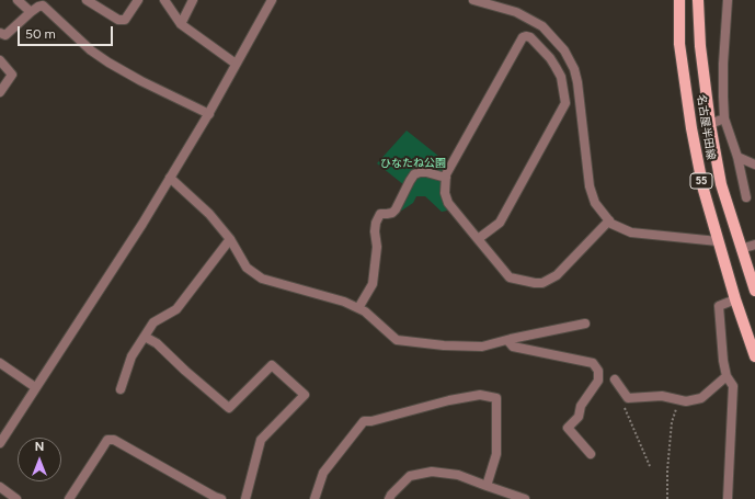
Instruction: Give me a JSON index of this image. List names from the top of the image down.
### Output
{
  "streets": {
    "main road": ["名古屋半田線", "55"]
  },
  "parks": ["ひなたね公園"],
  "scale_bar": "50 m",
  "north": "top"
}
